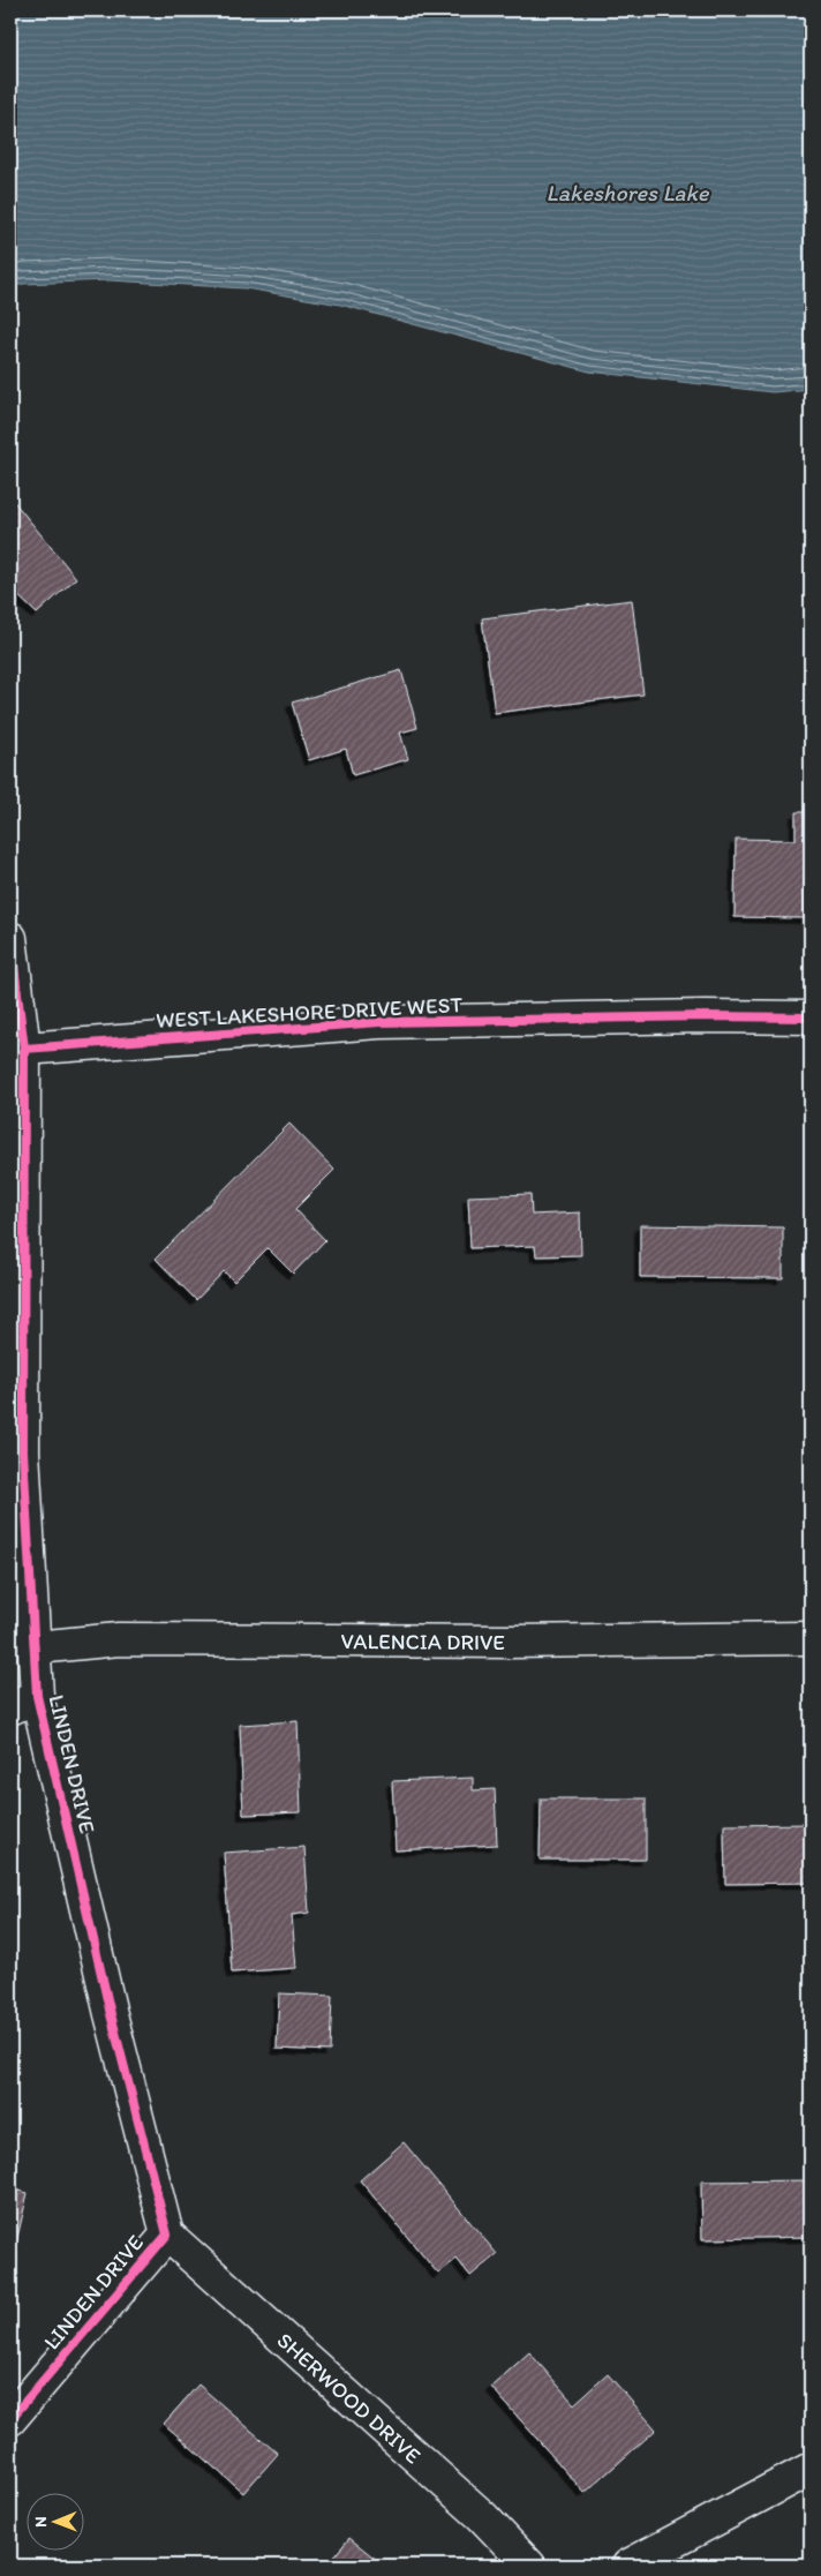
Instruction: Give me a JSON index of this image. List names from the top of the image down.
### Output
{
  "streets": {
    "street": [
      "WEST LAKESHORE DRIVE WEST",
      "VALENCIA DRIVE",
      "LINDEN DRIVE",
      "SHERWOOD DRIVE"
    ]
  },
  "crossings": [
    ["WEST LAKESHORE DRIVE WEST", "LINDEN DRIVE"],
    ["VALENCIA DRIVE", "LINDEN DRIVE"],
    ["LINDEN DRIVE", "SHERWOOD DRIVE"]
  ],
  "water": ["Lakeshores Lake"],
  "north": "left"
}
